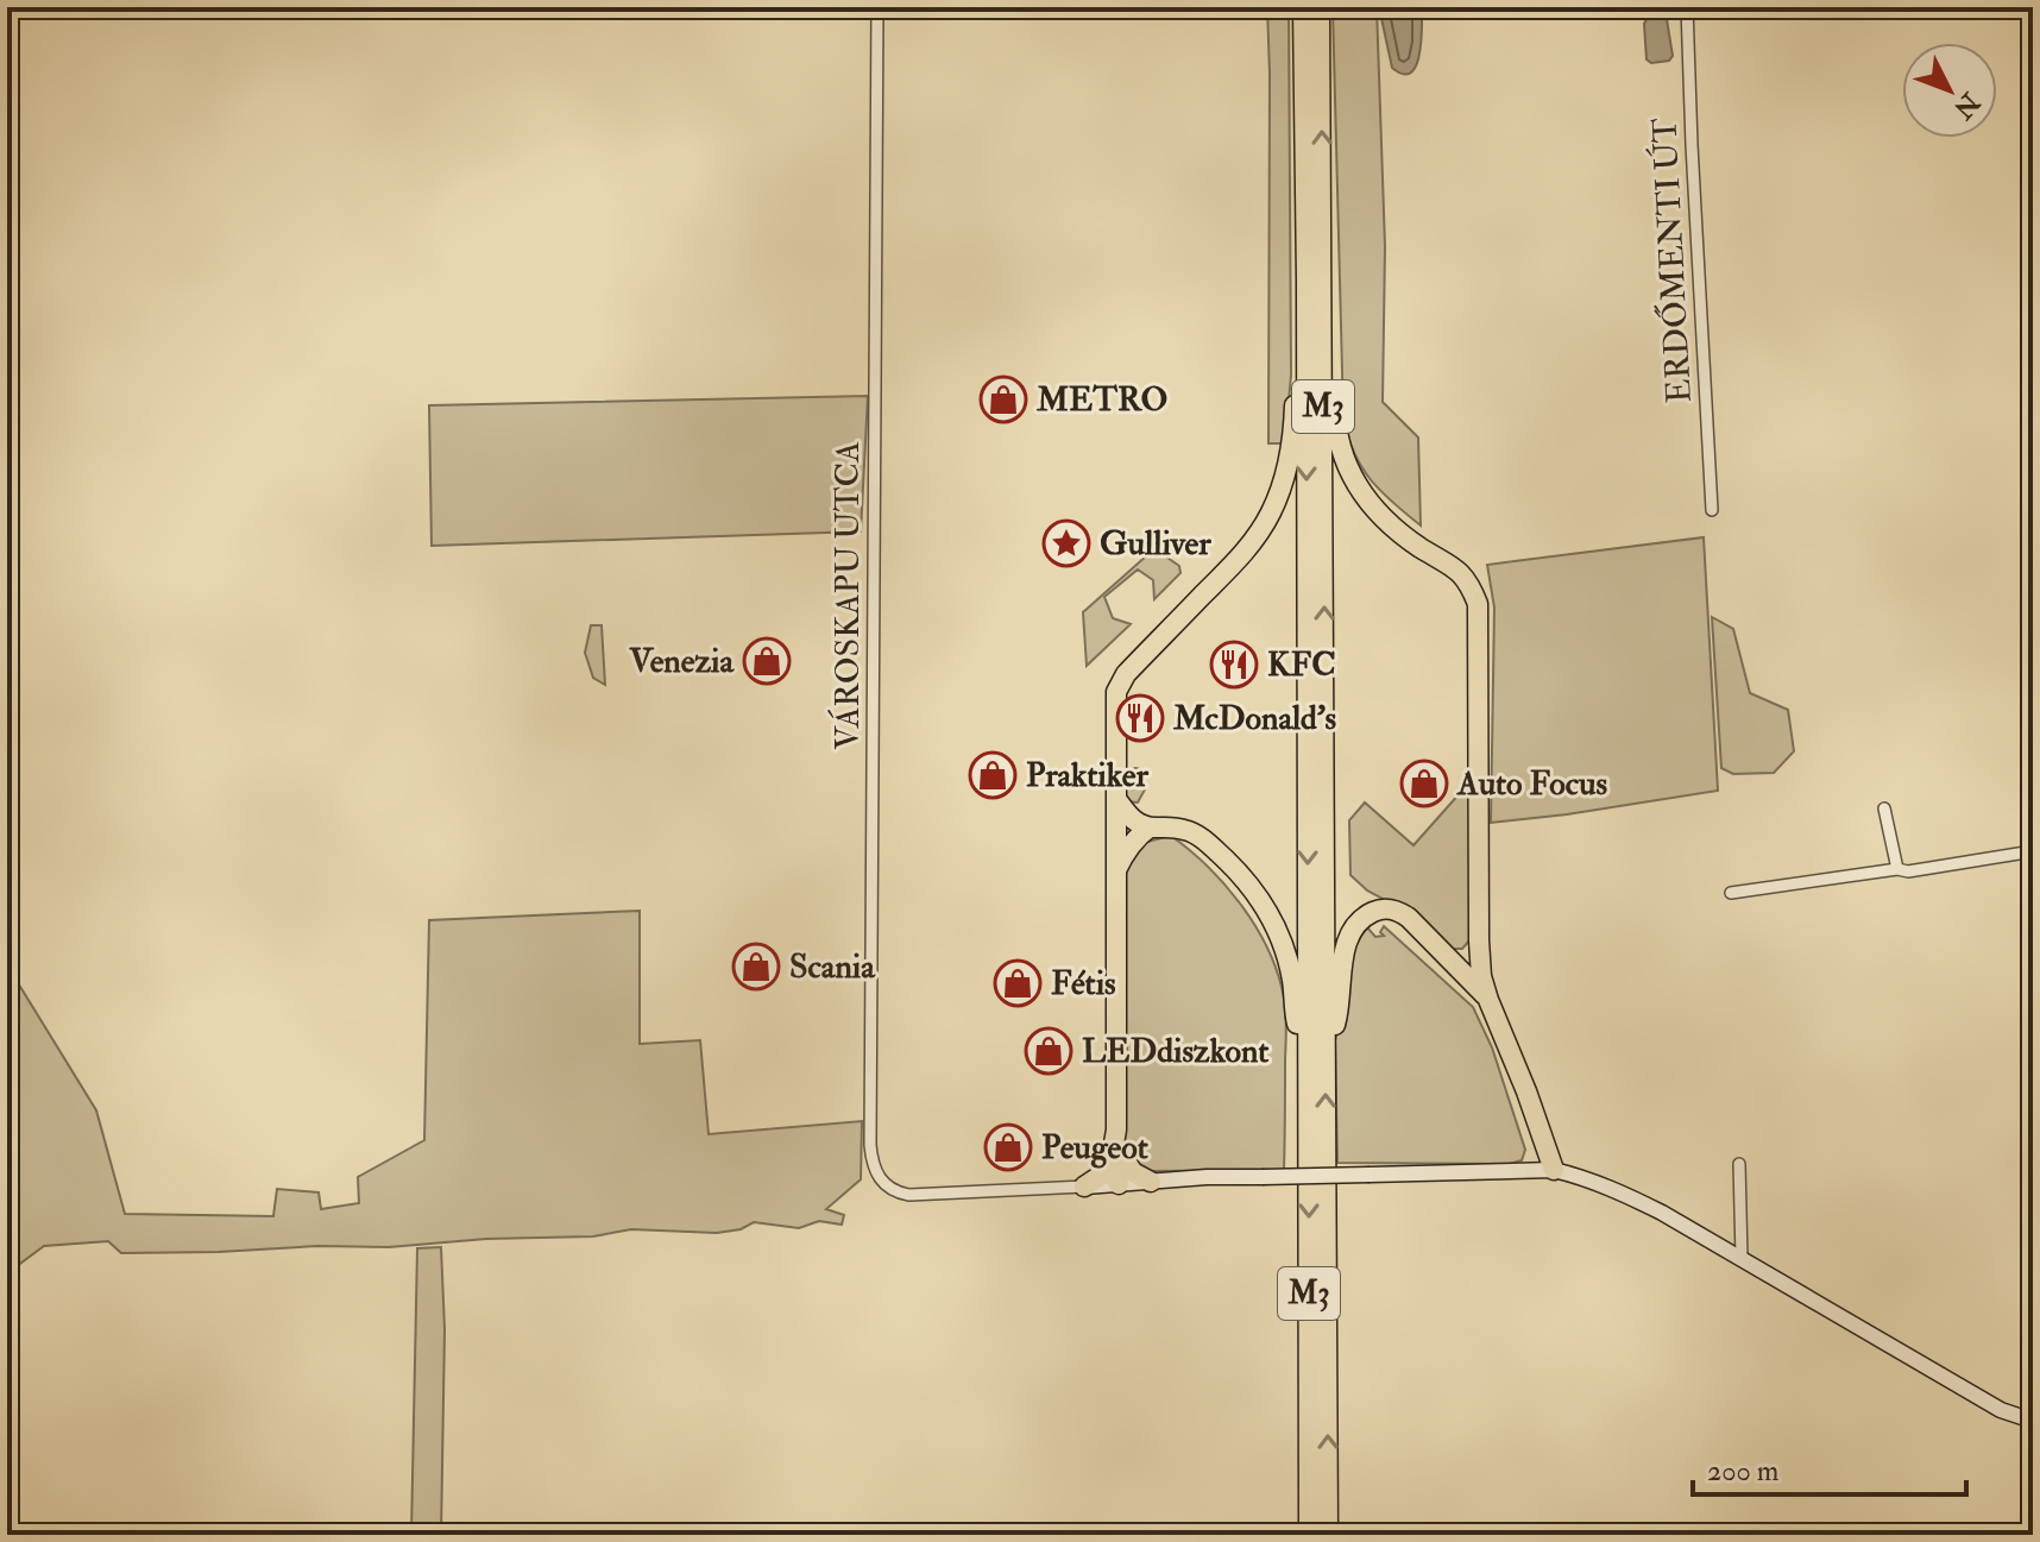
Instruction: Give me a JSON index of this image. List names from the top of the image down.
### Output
{
  "streets": {
    "highway": ["M3"],
    "street": ["ERDŐMENTI ÚT", "VÁROSKAPU UTCA"]
  },
  "places": {
    "shop": [
      "METRO",
      "Venezia",
      "Praktiker",
      "Auto Focus",
      "Scania",
      "Fétis",
      "LEDdiszkont",
      "Peugeot"
    ],
    "place": ["Gulliver"],
    "restaurant": ["KFC", "McDonald's"]
  },
  "scale_bar": "200 m",
  "north": "bottom right"
}
